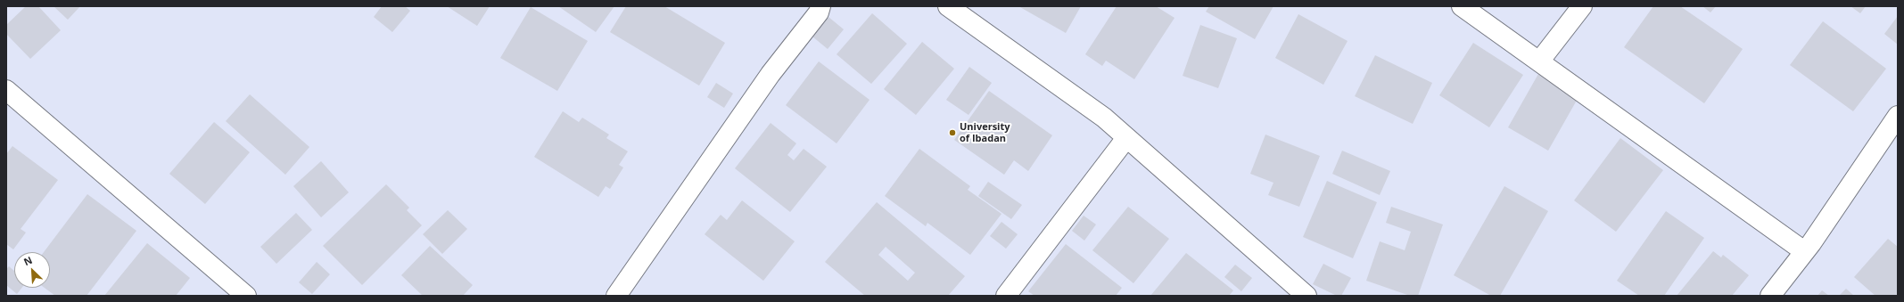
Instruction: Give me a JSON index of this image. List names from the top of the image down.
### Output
{
  "places": ["University of Ibadan"],
  "north": "top left"
}
